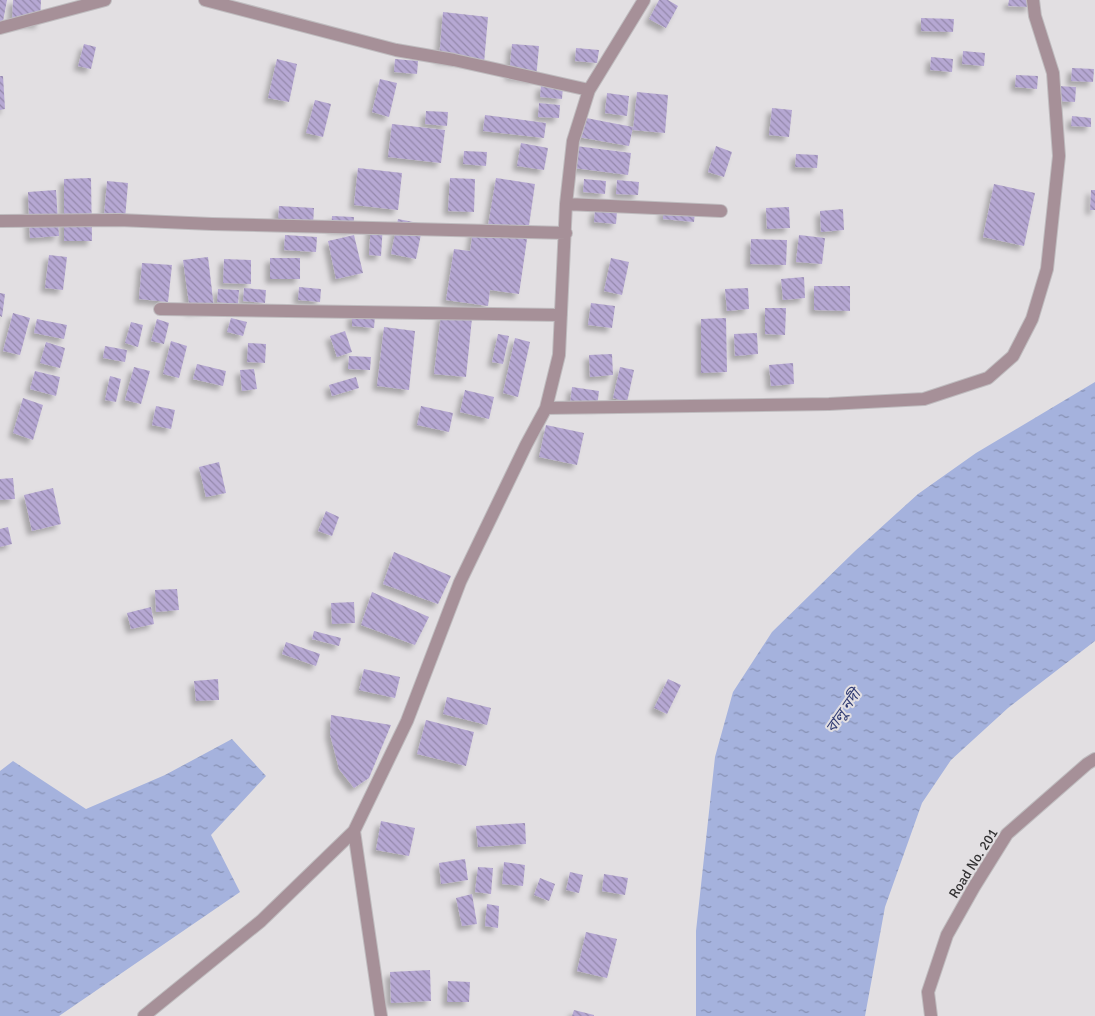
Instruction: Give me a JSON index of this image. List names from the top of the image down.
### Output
{
  "streets": {
    "street": ["Road No. 201"]
  },
  "water": ["বালু নদী"]
}
